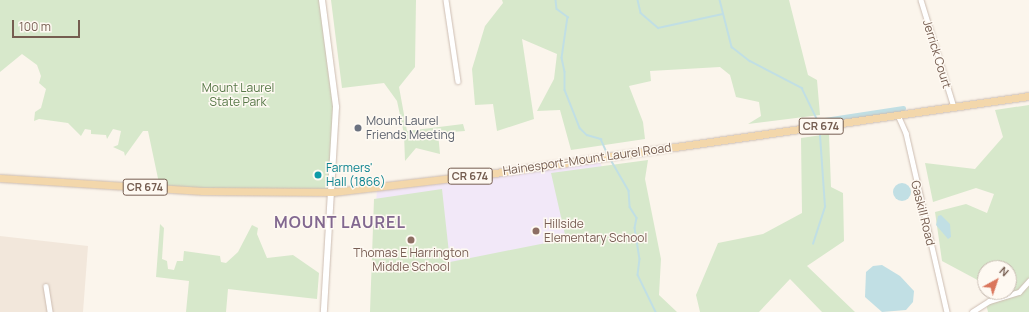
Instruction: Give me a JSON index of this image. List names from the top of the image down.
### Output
{
  "streets": {
    "main road": ["CR 674", "Hainesport-Mount Laurel Road"],
    "street": ["Jerrick Court", "Gaskill Road"]
  },
  "crossings": [
    ["Jerrick Court", "Hainesport-Mount Laurel Road"],
    ["Hainesport-Mount Laurel Road", "Gaskill Road"]
  ],
  "districts": ["MOUNT LAUREL"],
  "parks": ["Mount Laurel State Park"],
  "places": [
    "Mount Laurel Friends Meeting",
    "Farmers' Hall (1866)",
    "Hillside Elementary School",
    "Thomas E Harrington Middle School"
  ],
  "scale_bar": "100 m",
  "north": "top right"
}
